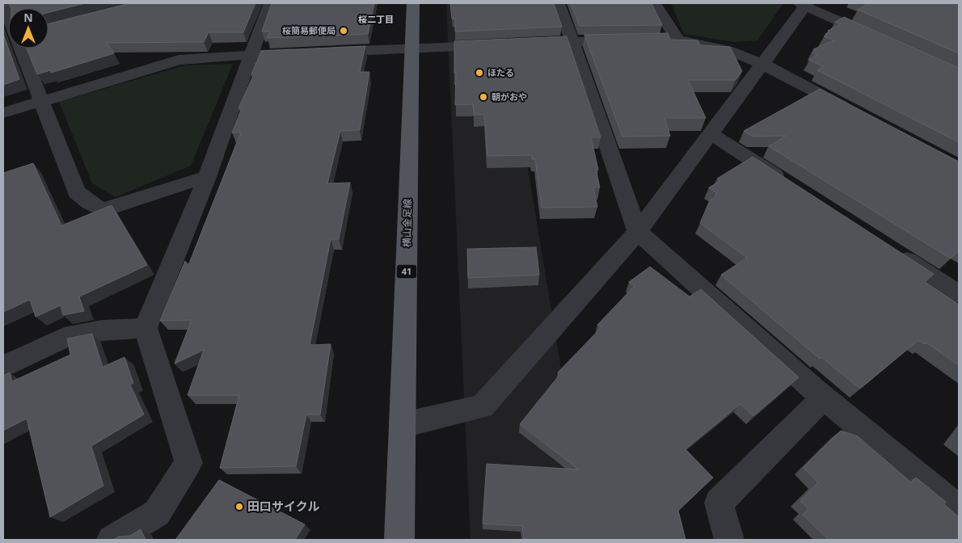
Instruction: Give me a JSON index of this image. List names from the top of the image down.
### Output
{
  "streets": {
    "main road": ["横山金足線", "41"]
  },
  "districts": ["桜二丁目"],
  "places": [
    "桜簡易郵便局",
    "ほたる",
    "朝がおや",
    "田口サイクル"
  ],
  "north": "top"
}
